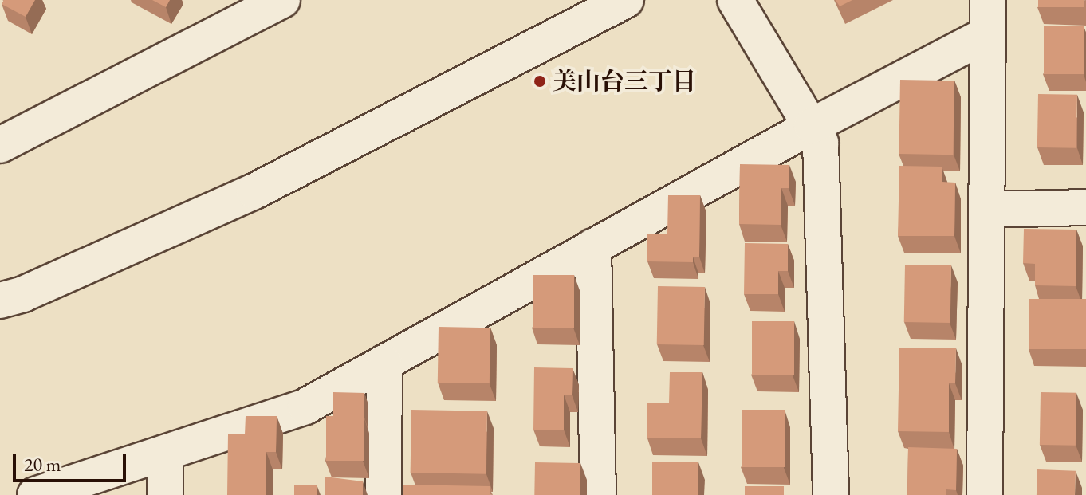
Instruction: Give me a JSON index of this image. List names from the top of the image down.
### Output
{
  "places": ["美山台三丁目"],
  "scale_bar": "20 m"
}
